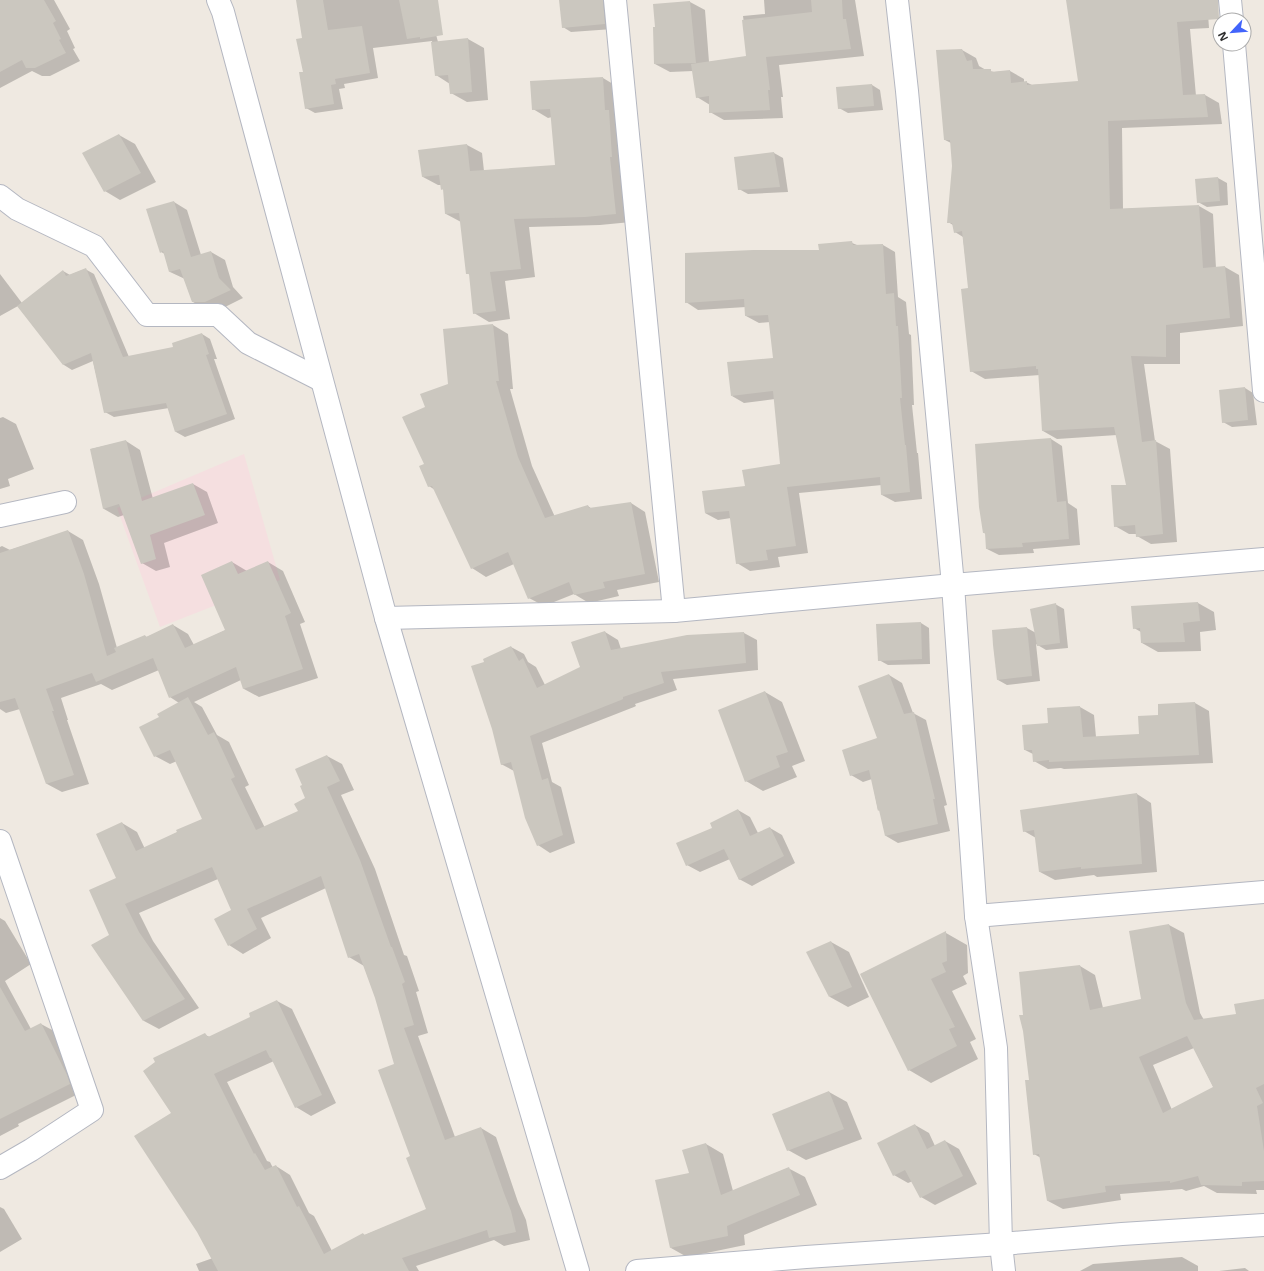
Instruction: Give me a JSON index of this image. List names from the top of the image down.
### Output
{
  "north": "bottom left"
}
